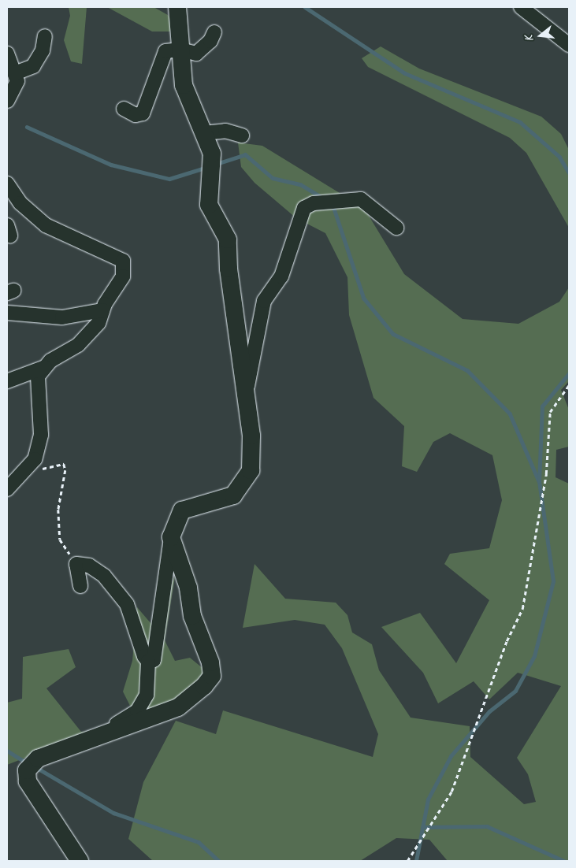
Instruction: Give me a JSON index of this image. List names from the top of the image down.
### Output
{
  "north": "left"
}
